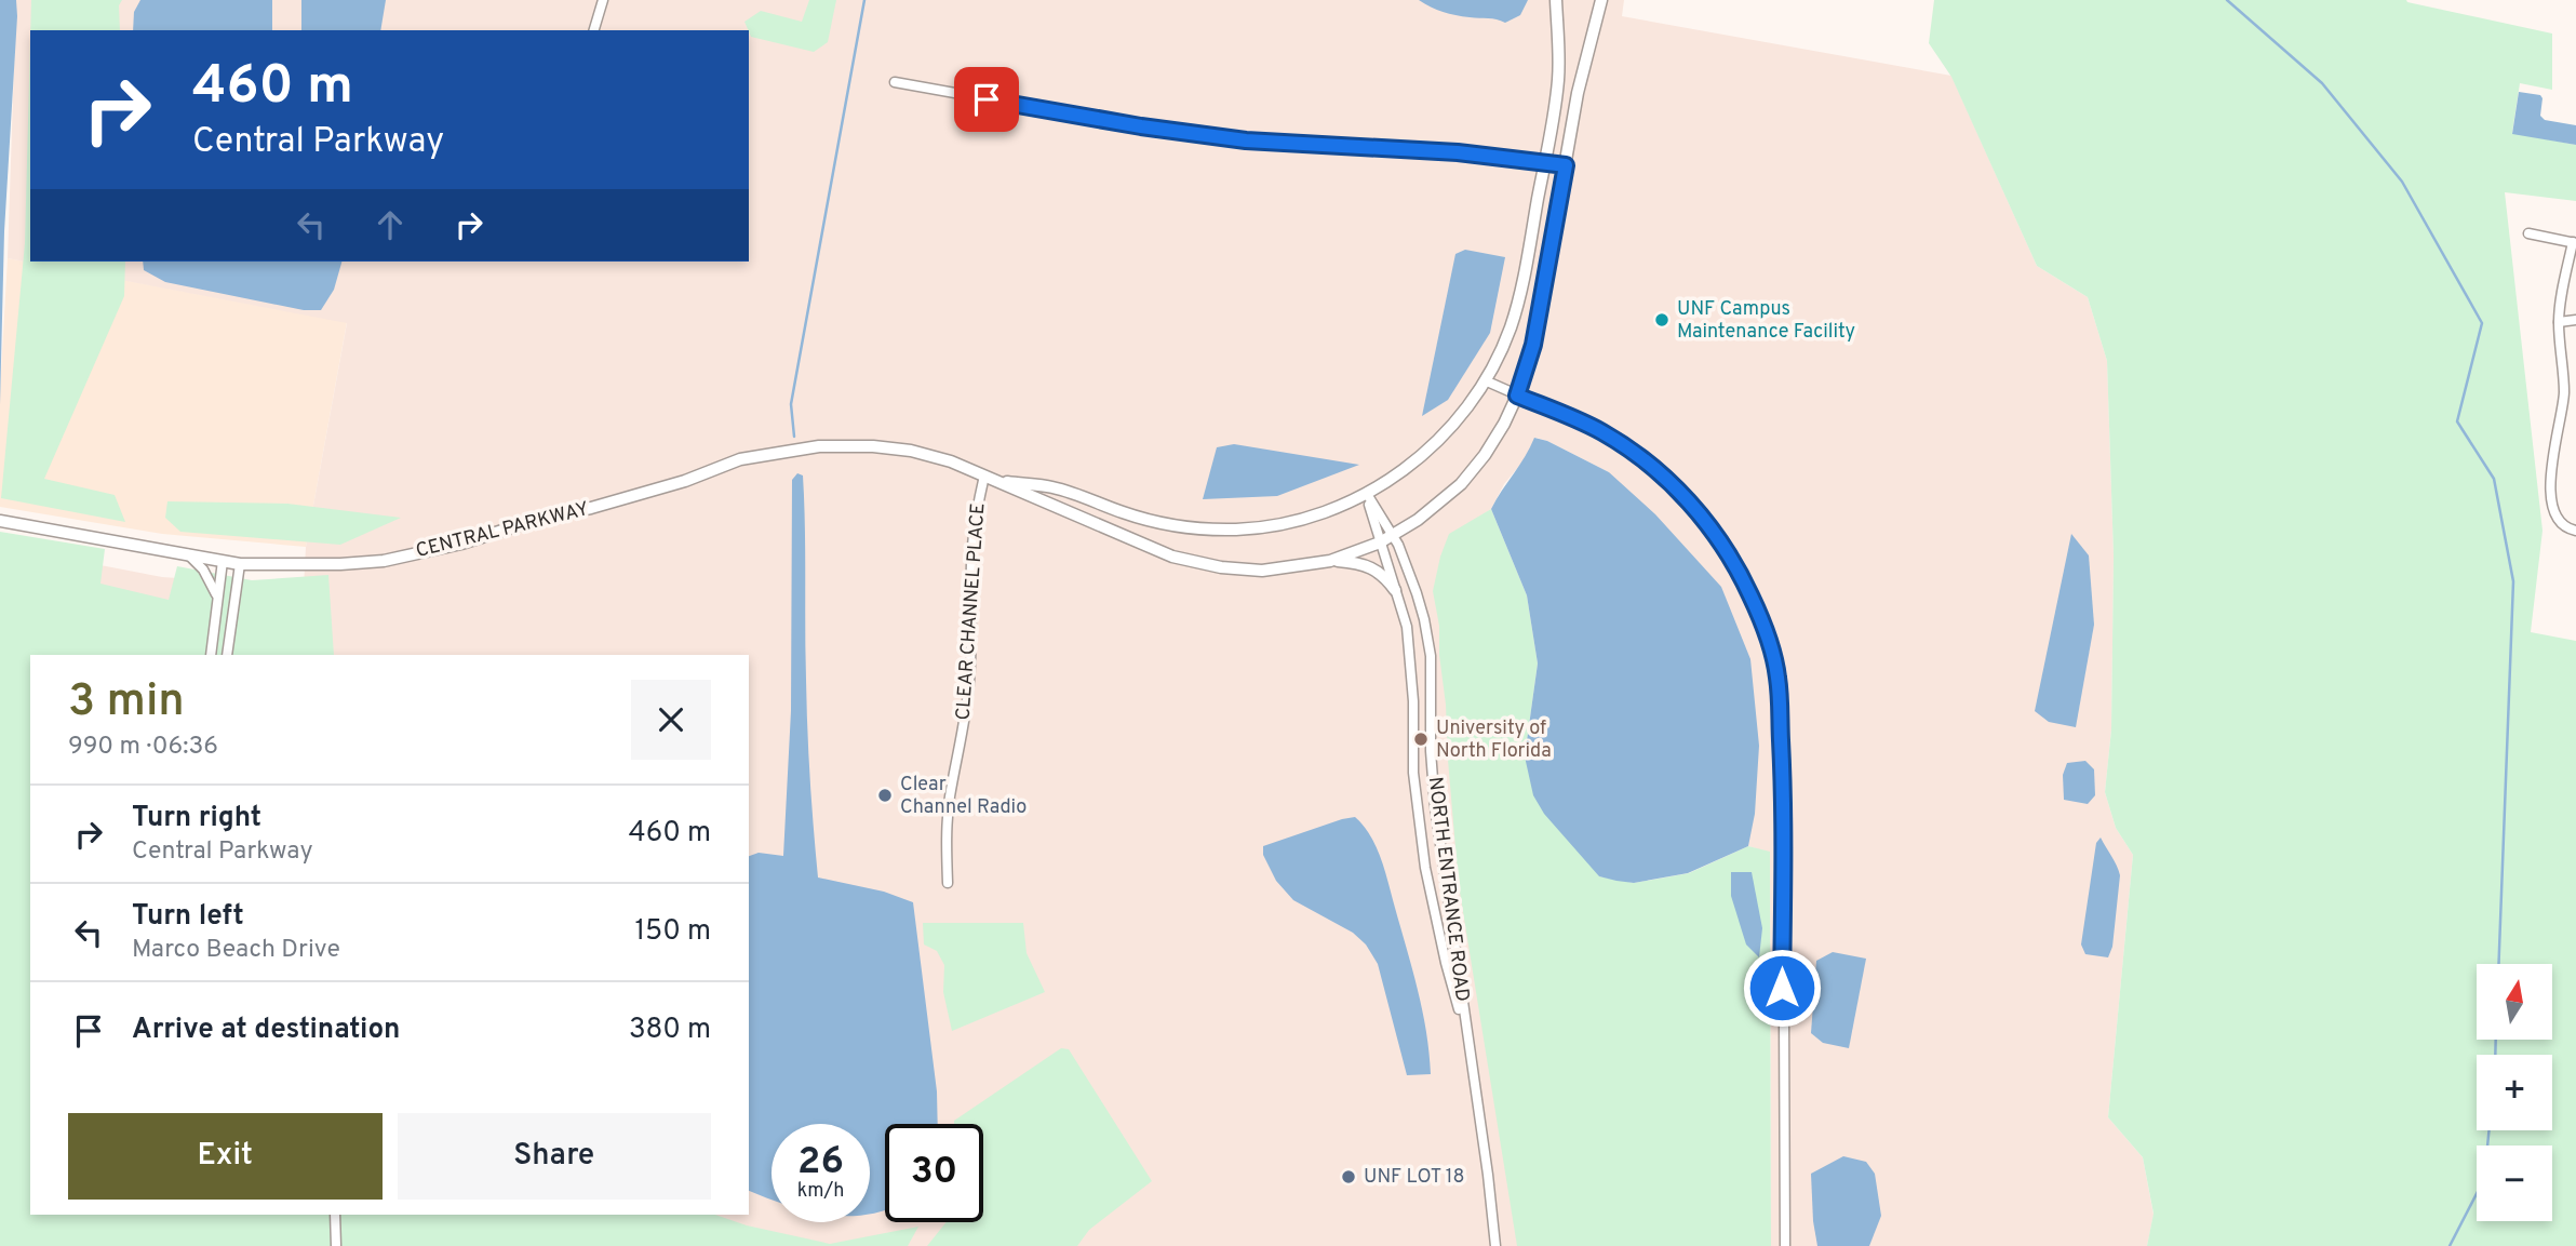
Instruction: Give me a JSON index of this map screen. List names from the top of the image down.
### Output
{
  "streets": {
    "street": ["CENTRAL PARKWAY", "CLEAR CHANNEL PLACE", "NORTH ENTRANCE ROAD"]
  },
  "crossings": [
    ["CENTRAL PARKWAY", "CLEAR CHANNEL PLACE"],
    ["CENTRAL PARKWAY", "NORTH ENTRANCE ROAD"]
  ],
  "places": [
    "UNF Campus Maintenance Facility",
    "University of North Florida",
    "Clear Channel Radio",
    "UNF LOT 18"
  ],
  "north": "top",
  "page": {
    "turn": ["460 m", "Central Parkway"],
    "heading": ["3 min", "990 m · 06:36"],
    "list": [
      {
        "name": "Turn right",
        "note": "Central Parkway",
        "value": "460 m"
      },
      {
        "name": "Turn left",
        "note": "Marco Beach Drive",
        "value": "150 m"
      },
      {
        "name": "Arrive at destination",
        "value": "380 m"
      }
    ],
    "map_buttons": ["+", "−"],
    "buttons": ["Exit", "Share"],
    "speed": "26 km/h",
    "limit": "30"
  }
}
